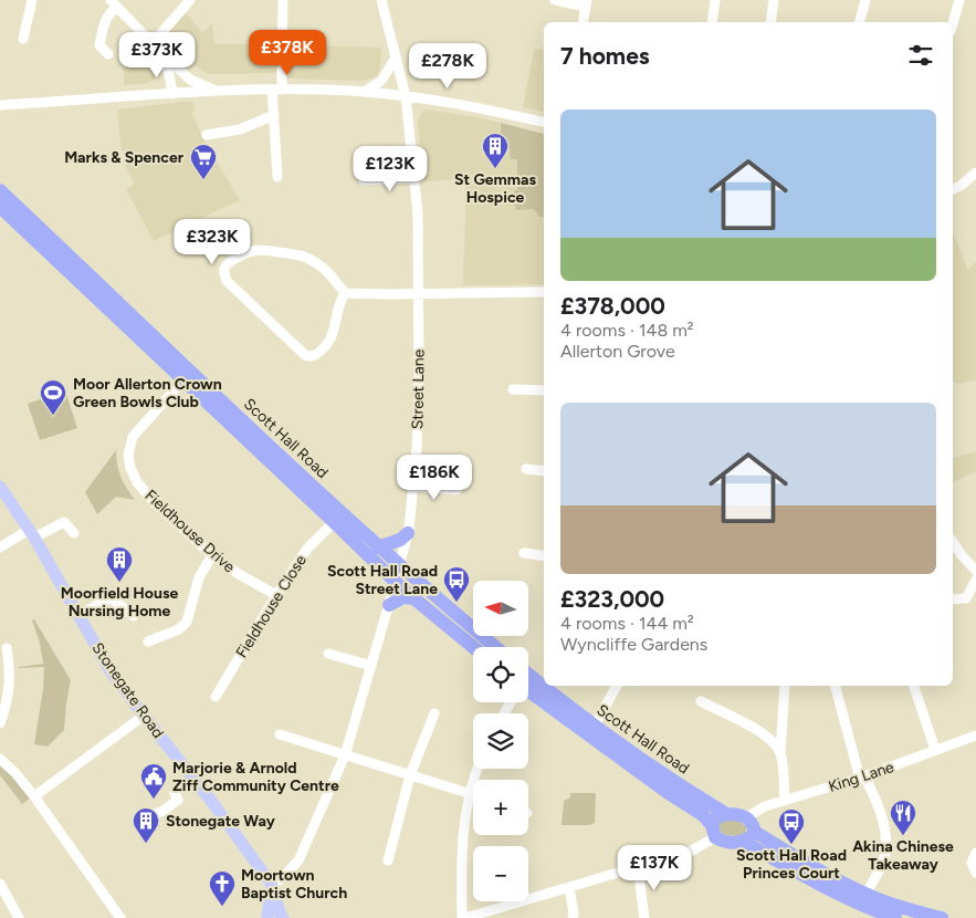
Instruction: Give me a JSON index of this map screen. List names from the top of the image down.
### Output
{
  "streets": {
    "highway": ["Scott Hall Road"],
    "main road": ["Stonegate Road"],
    "street": [
      "Street Lane",
      "Fieldhouse Drive",
      "Fieldhouse Close",
      "King Lane"
    ]
  },
  "crossings": [
    ["Street Lane", "Scott Hall Road"],
    ["Street Lane", "Stonegate Road"],
    ["Scott Hall Road", "Fieldhouse Drive"],
    ["Scott Hall Road", "Fieldhouse Close"],
    ["Scott Hall Road", "King Lane"],
    ["Fieldhouse Drive", "Fieldhouse Close"]
  ],
  "places": {
    "building": ["St Gemmas Hospice", "Moorfield House Nursing Home", "Stonegate Way"],
    "supermarket": ["Marks & Spencer"],
    "sports": ["Moor Allerton Crown Green Bowls Club"],
    "bus stop": ["Scott Hall Road Street Lane", "Scott Hall Road Princes Court"],
    "public building": ["Marjorie & Arnold Ziff Community Centre"],
    "restaurant": ["Akina Chinese Takeaway"],
    "church": ["Moortown Baptist Church"]
  },
  "north": "left",
  "page": {
    "heading": "7 homes",
    "price": [
      "£378K",
      "£373K",
      "£278K",
      "£123K",
      "£323K",
      "£186K",
      "£137K"
    ],
    "list": [
      {
        "name": "£378,000",
        "note": "4 rooms · 148 m² · Allerton Grove"
      },
      {
        "name": "£323,000",
        "note": "4 rooms · 144 m² · Wyncliffe Gardens"
      }
    ],
    "map_buttons": ["+", "−"]
  }
}
